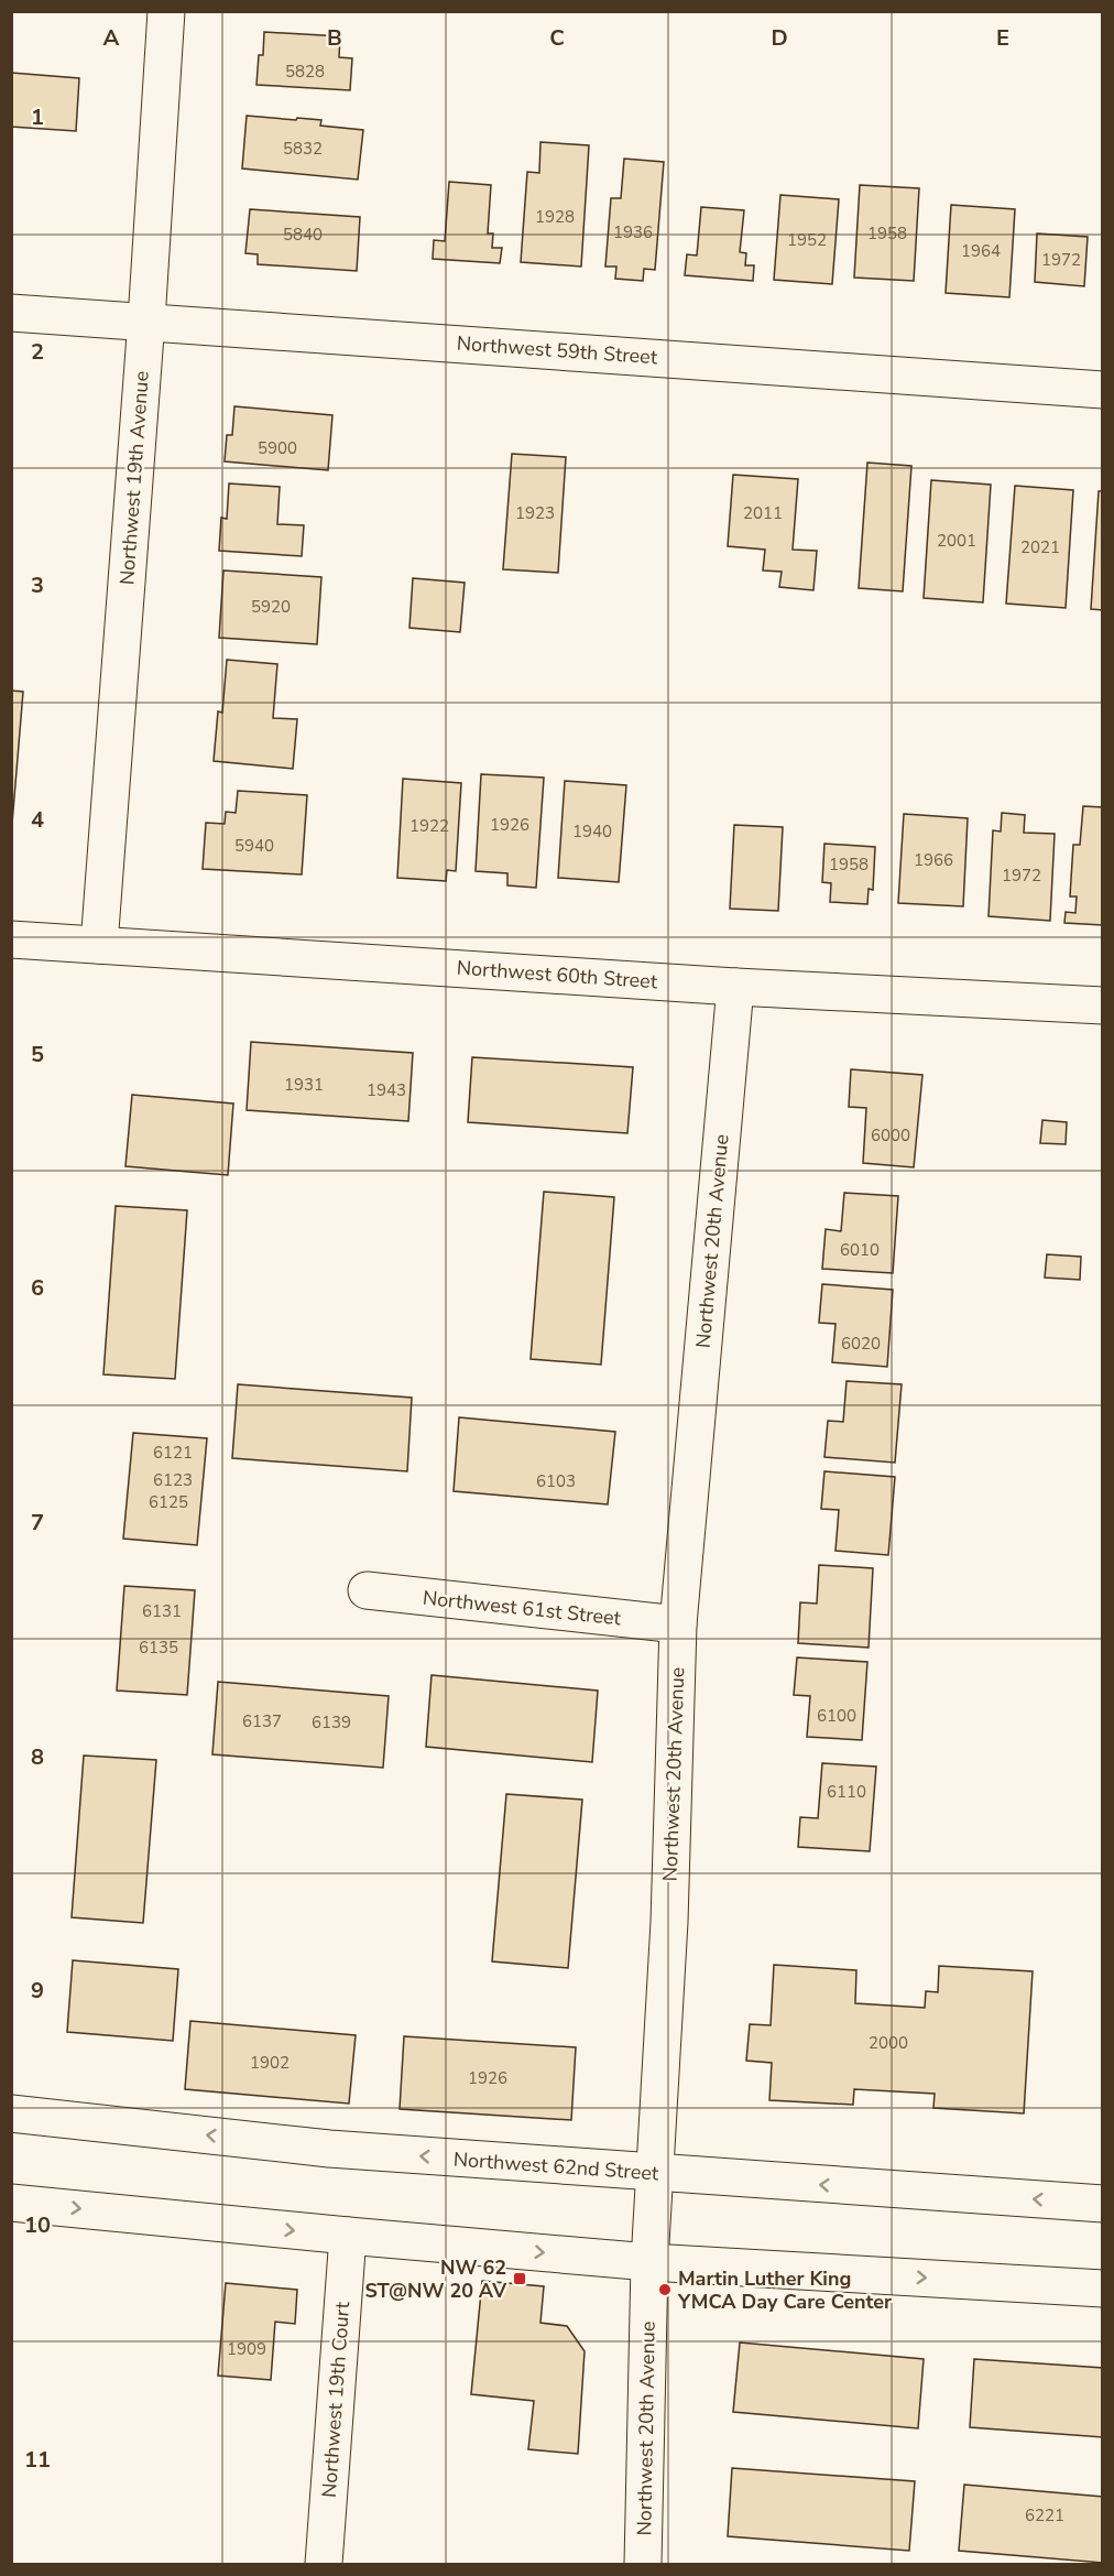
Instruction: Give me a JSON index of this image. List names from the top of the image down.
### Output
{
  "streets": {
    "street": [
      "Northwest 59th Street",
      "Northwest 19th Avenue",
      "Northwest 60th Street",
      "Northwest 20th Avenue",
      "Northwest 61st Street",
      "Northwest 62nd Street",
      "Northwest 19th Court"
    ]
  },
  "crossings": [
    ["Northwest 59th Street", "Northwest 19th Avenue"],
    ["Northwest 19th Avenue", "Northwest 60th Street"],
    ["Northwest 60th Street", "Northwest 20th Avenue"],
    ["Northwest 20th Avenue", "Northwest 61st Street"],
    ["Northwest 20th Avenue", "Northwest 62nd Street"]
  ],
  "places": {
    "transit": ["NW 62 ST@NW 20 AV"],
    "other": ["Martin Luther King YMCA Day Care Center"]
  },
  "house_numbers": [
    "5828",
    "5832",
    "1928",
    "1936",
    "1958",
    "5840",
    "1952",
    "1964",
    "1972",
    "5900",
    "1923",
    "2011",
    "2001",
    "2021",
    "5920",
    "1926",
    "1922",
    "1940",
    "5940",
    "1966",
    "1958",
    "1972",
    "1931",
    "1943",
    "6000",
    "6010",
    "6020",
    "6121",
    "6123",
    "6103",
    "6125",
    "6131",
    "6135",
    "6100",
    "6137",
    "6139",
    "6110",
    "2000",
    "1902",
    "1926",
    "1909",
    "6221"
  ],
  "grid": {
    "columns": [
      "A",
      "B",
      "C",
      "D",
      "E"
    ],
    "rows": [
      "1",
      "2",
      "3",
      "4",
      "5",
      "6",
      "7",
      "8",
      "9",
      "10",
      "11"
    ]
  }
}
